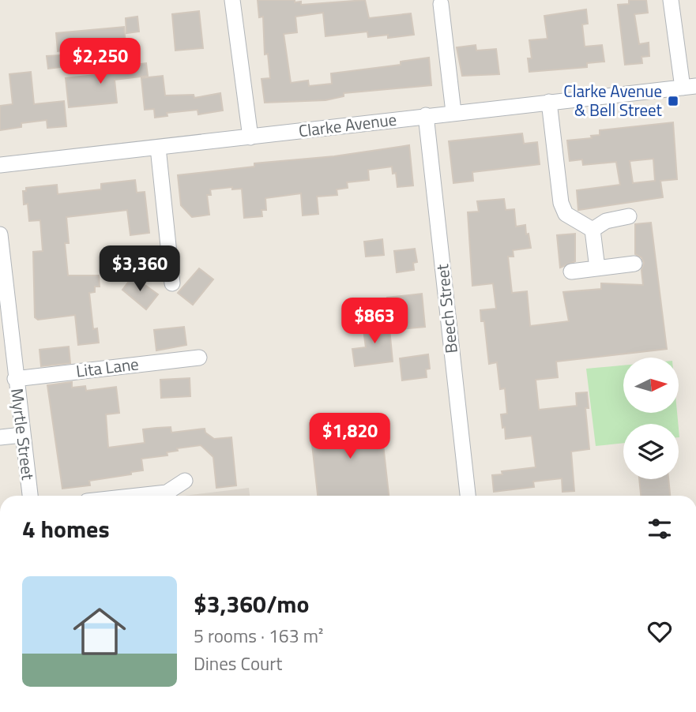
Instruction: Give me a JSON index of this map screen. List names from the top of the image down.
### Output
{
  "streets": {
    "street": [
      "Clarke Avenue",
      "Beech Street",
      "Lita Lane",
      "Myrtle Street"
    ]
  },
  "crossings": [
    ["Clarke Avenue", "Beech Street"],
    ["Lita Lane", "Myrtle Street"]
  ],
  "places": {
    "transit": ["Clarke Avenue & Bell Street"]
  },
  "north": "right",
  "page": {
    "price": [
      "$2,250",
      "$3,360",
      "$863",
      "$1,820"
    ],
    "heading": "4 homes",
    "list": [
      {
        "name": "$3,360/mo",
        "note": "5 rooms · 163 m² · Dines Court"
      }
    ]
  }
}
